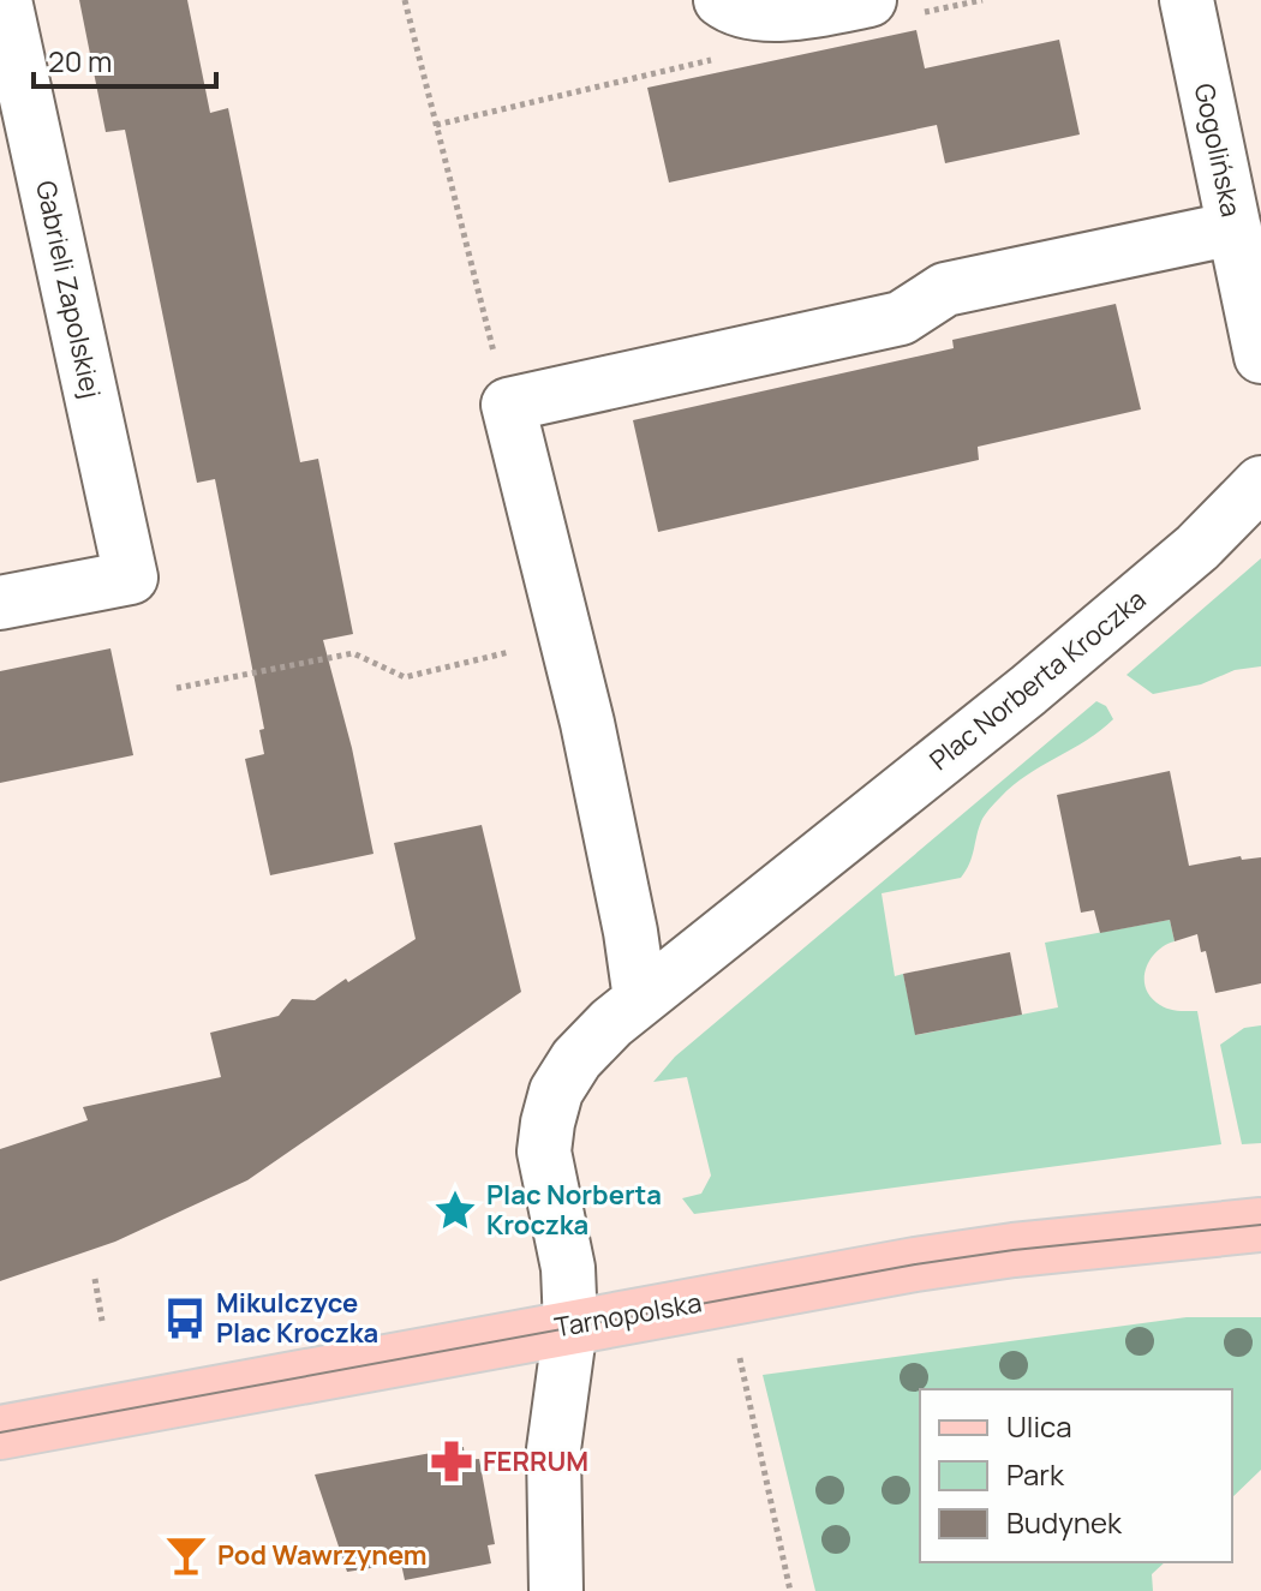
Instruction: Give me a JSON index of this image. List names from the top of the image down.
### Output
{
  "streets": {
    "main road": ["Tarnopolska"],
    "street": ["Gogolińska", "Gabrieli Zapolskiej", "Plac Norberta Kroczka"]
  },
  "crossings": [
    ["Plac Norberta Kroczka", "Tarnopolska"]
  ],
  "places": {
    "place": ["Plac Norberta Kroczka"],
    "bus stop": ["Mikulczyce Plac Kroczka"],
    "pharmacy": ["FERRUM"],
    "bar": ["Pod Wawrzynem"]
  },
  "legend": ["Ulica", "Park", "Budynek"],
  "scale_bar": "20 m"
}
